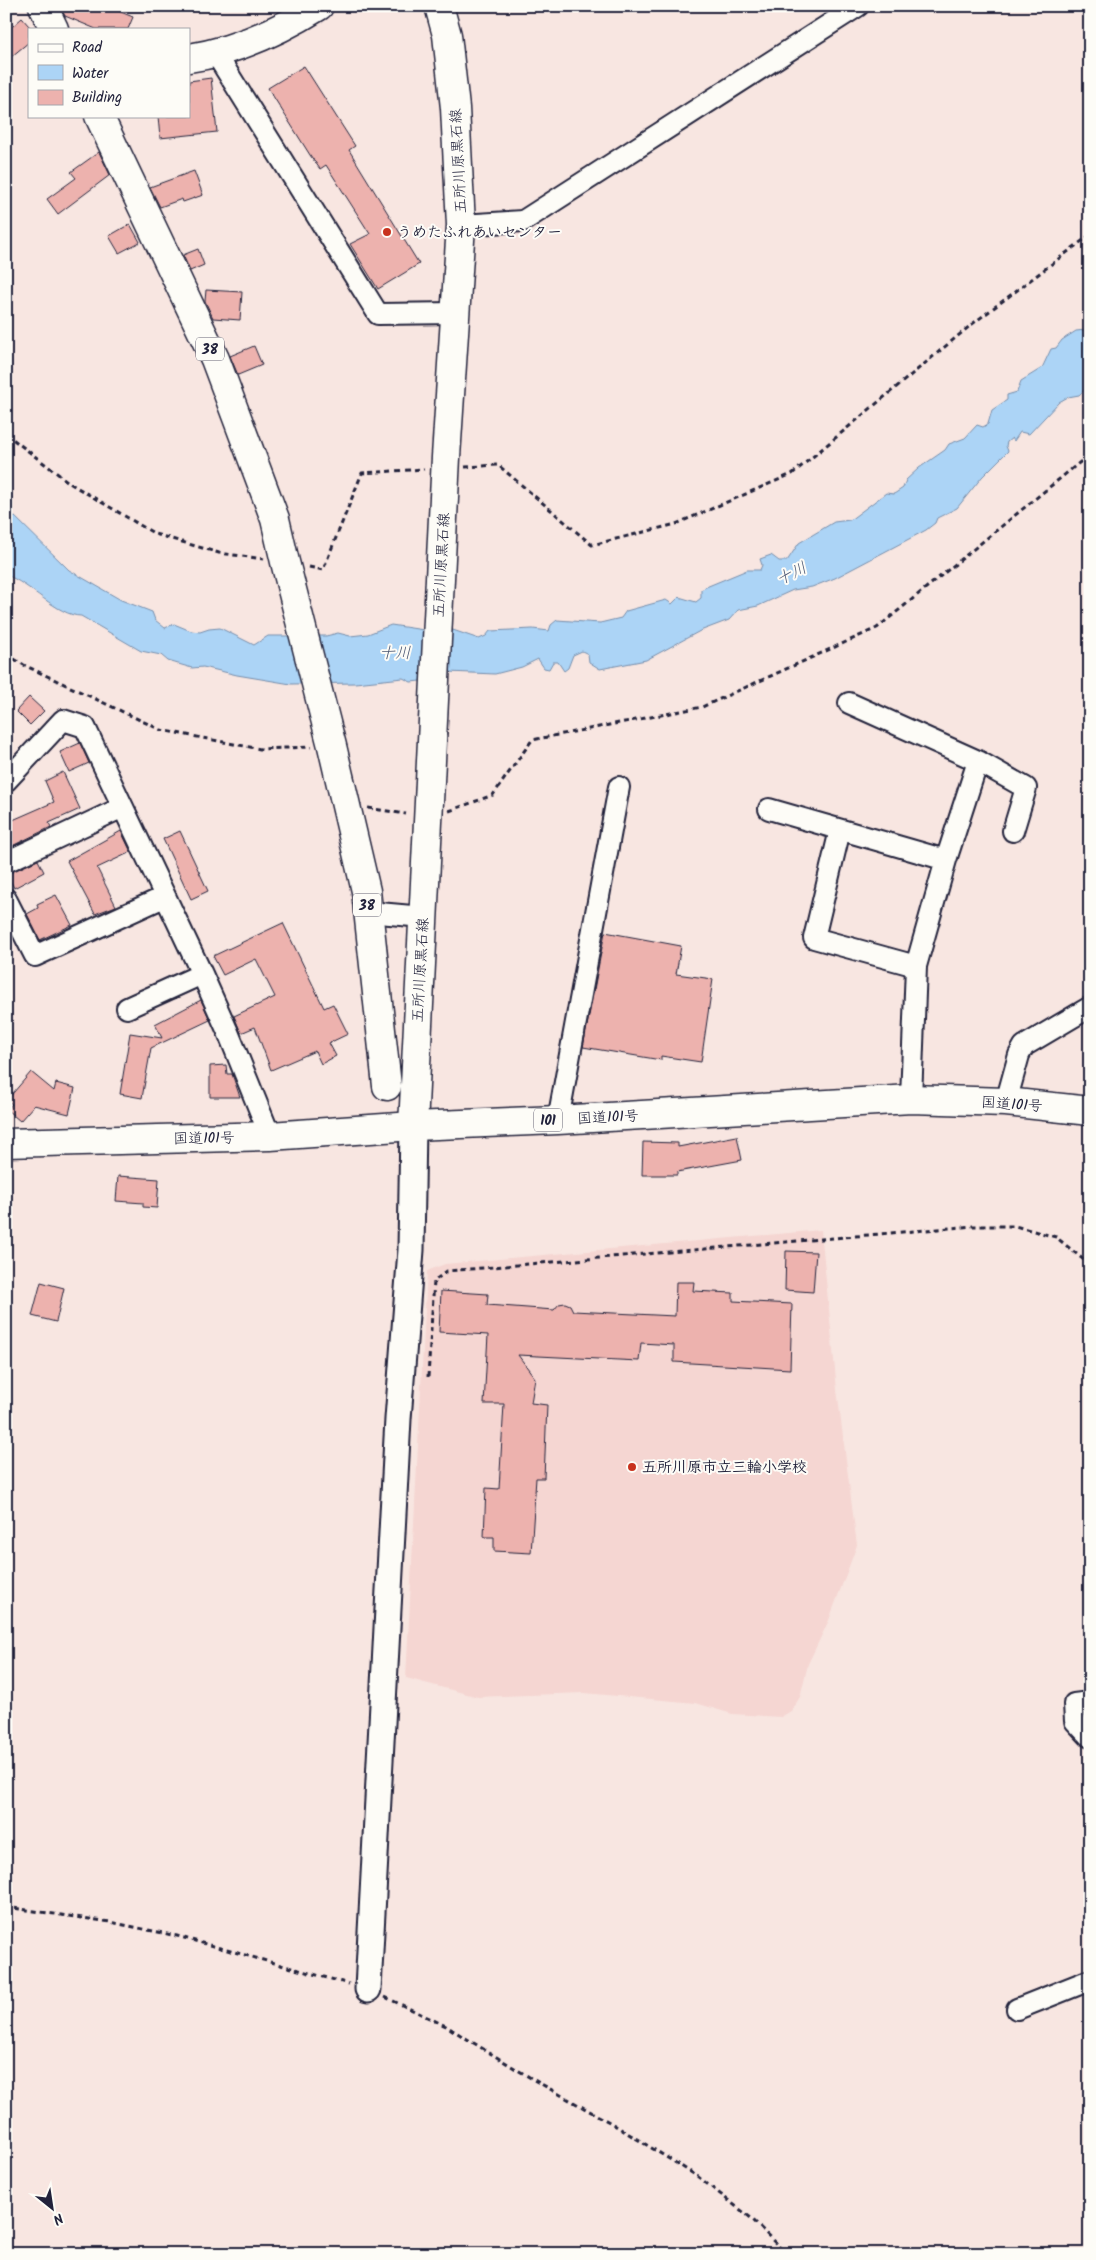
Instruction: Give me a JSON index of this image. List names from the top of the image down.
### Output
{
  "streets": {
    "main road": [
      "五所川原黒石線",
      "38",
      "国道101号",
      "101"
    ]
  },
  "crossings": [
    ["五所川原黒石線", "国道101号"]
  ],
  "water": ["十川"],
  "places": ["うめたふれあいセンター", "五所川原市立三輪小学校"],
  "legend": ["Road", "Water", "Building"],
  "north": "bottom right"
}
